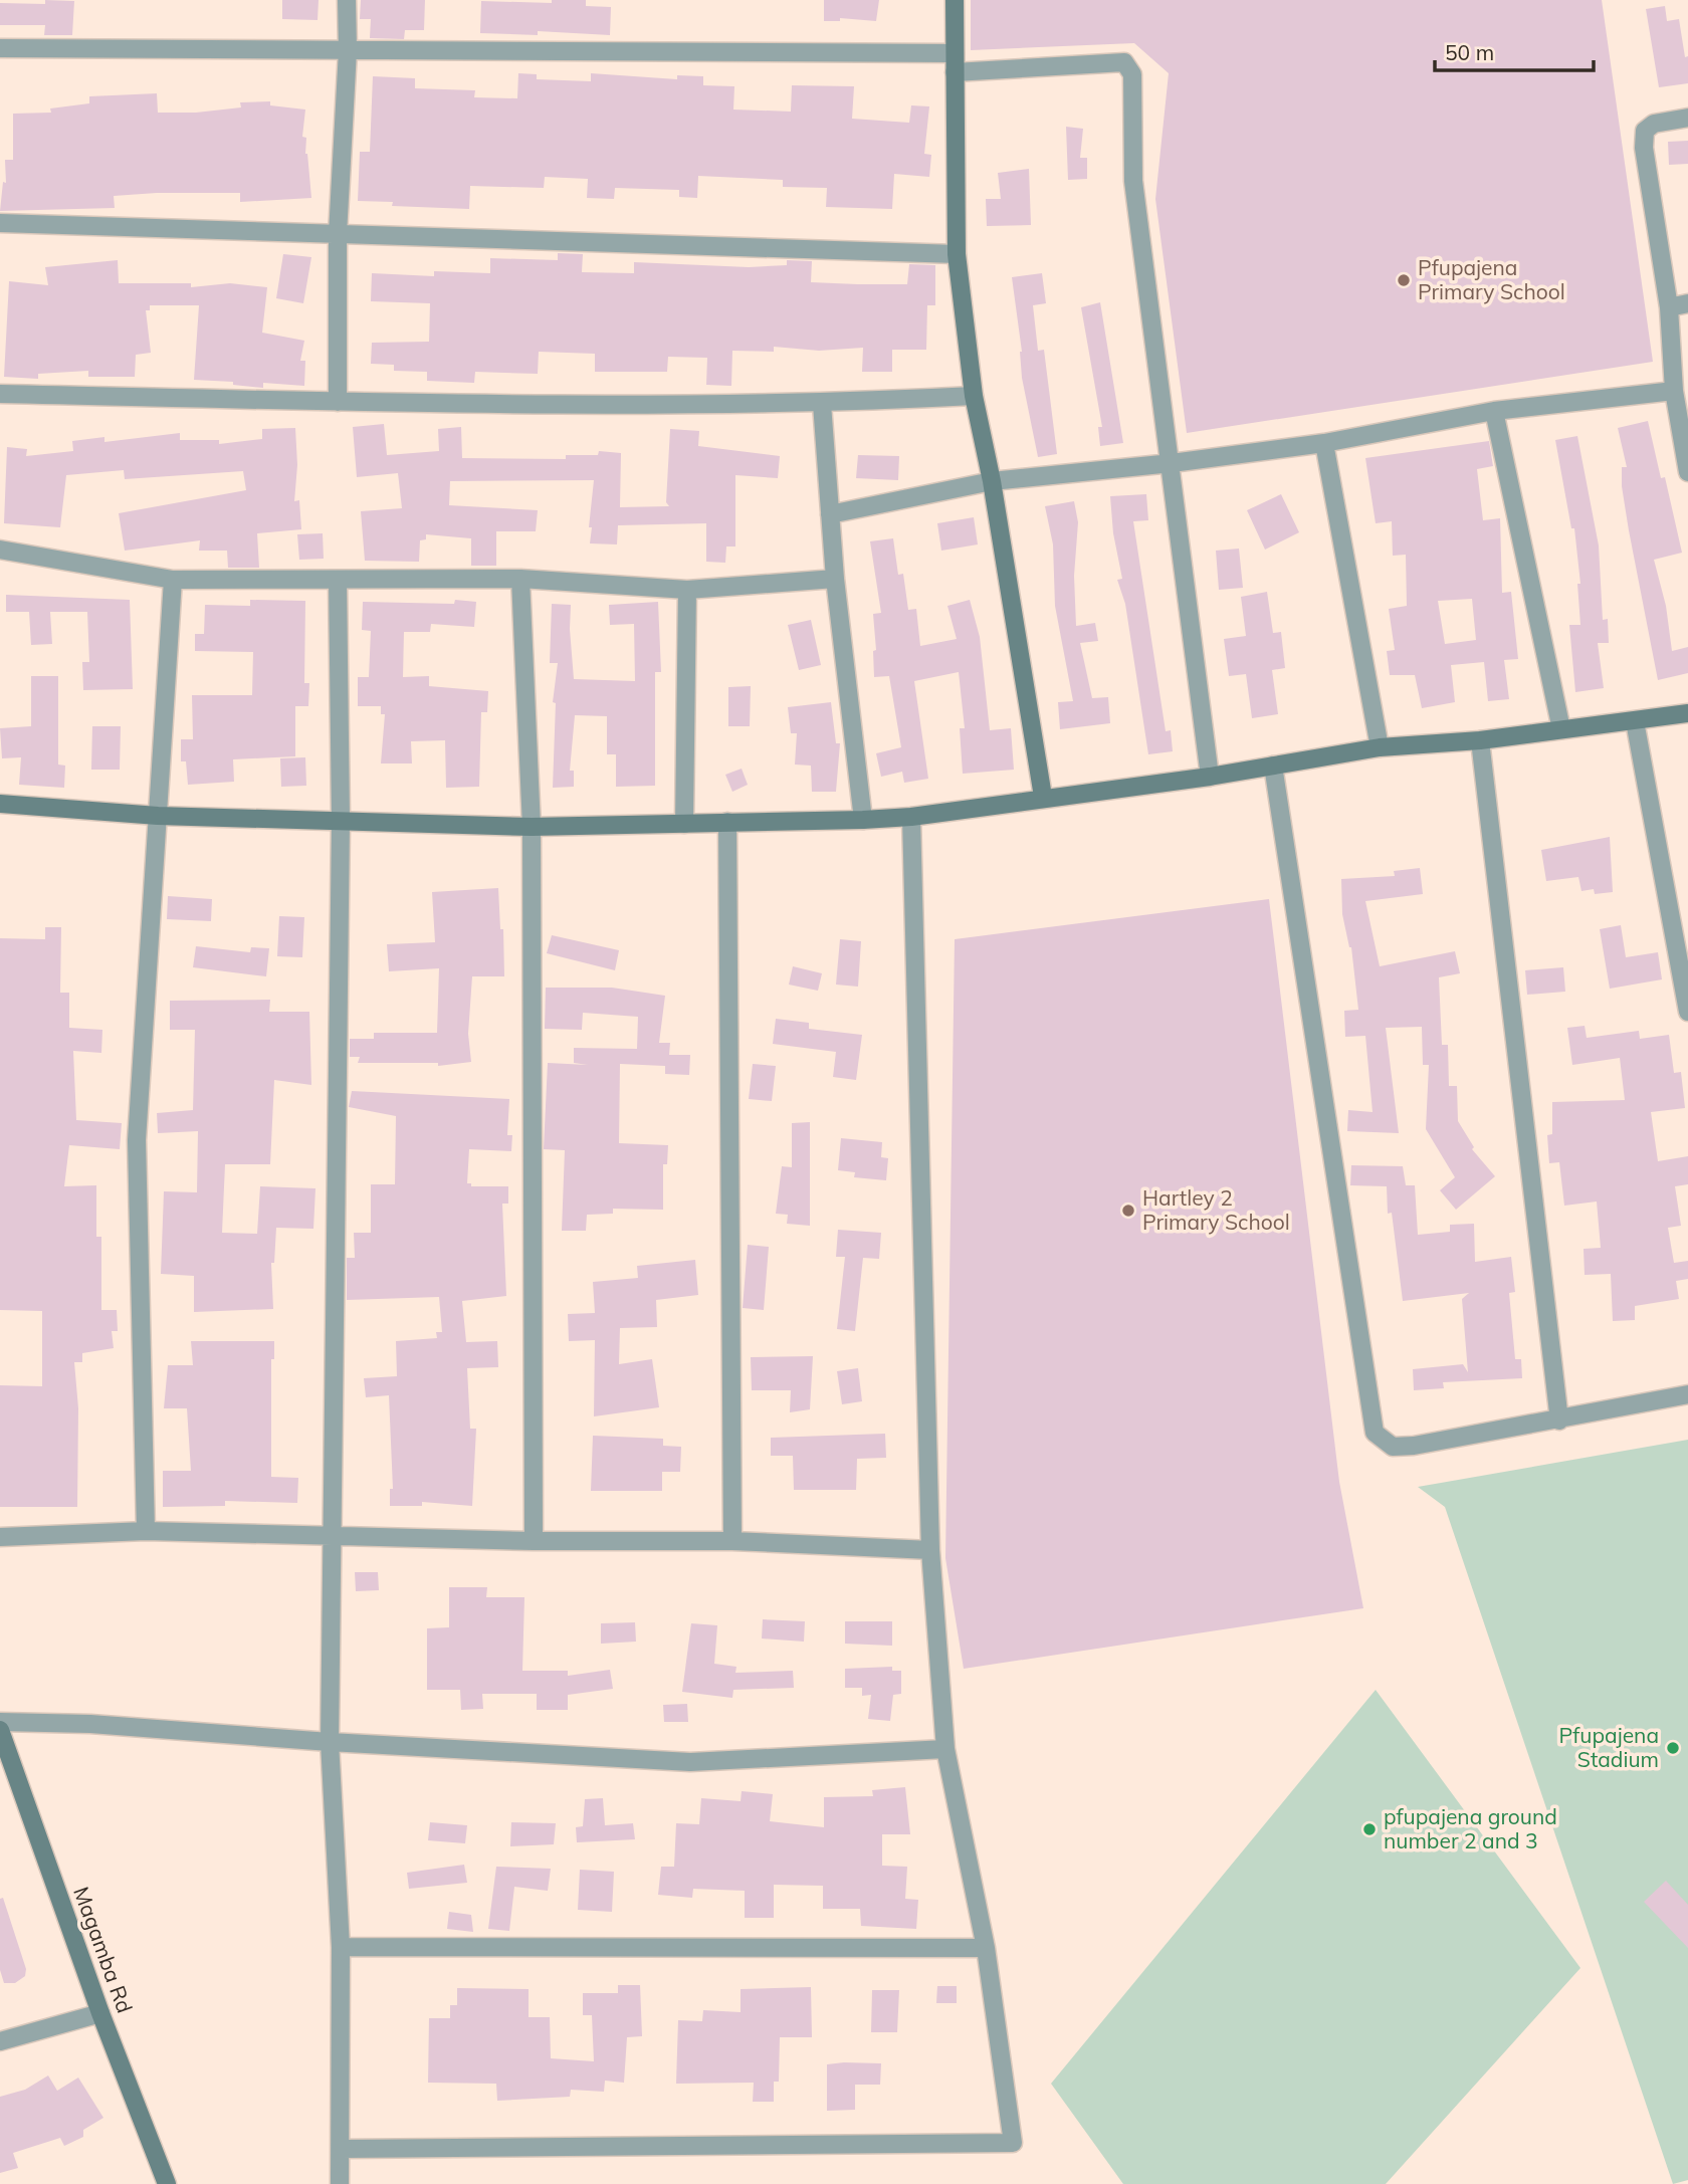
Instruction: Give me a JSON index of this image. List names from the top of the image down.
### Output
{
  "streets": {
    "street": ["Magamba Rd"]
  },
  "places": [
    "Pfupajena Primary School",
    "Hartley 2 Primary School",
    "Pfupajena Stadium",
    "pfupajena ground number 2 and 3"
  ],
  "scale_bar": "50 m"
}
